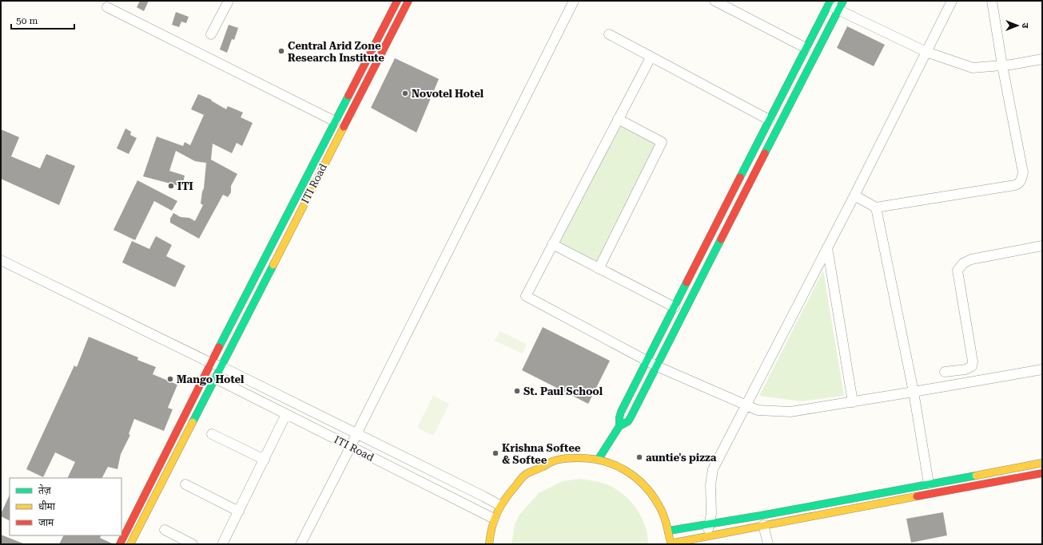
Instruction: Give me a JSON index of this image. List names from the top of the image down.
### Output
{
  "streets": {
    "street": ["ITI Road"]
  },
  "places": [
    "Central Arid Zone Research Institute",
    "Novotel Hotel",
    "ITI",
    "Mango Hotel",
    "St. Paul School",
    "Krishna Softee & Softee",
    "auntie's pizza"
  ],
  "legend": ["तेज़", "धीमा", "जाम"],
  "scale_bar": "50 m",
  "north": "right"
}
